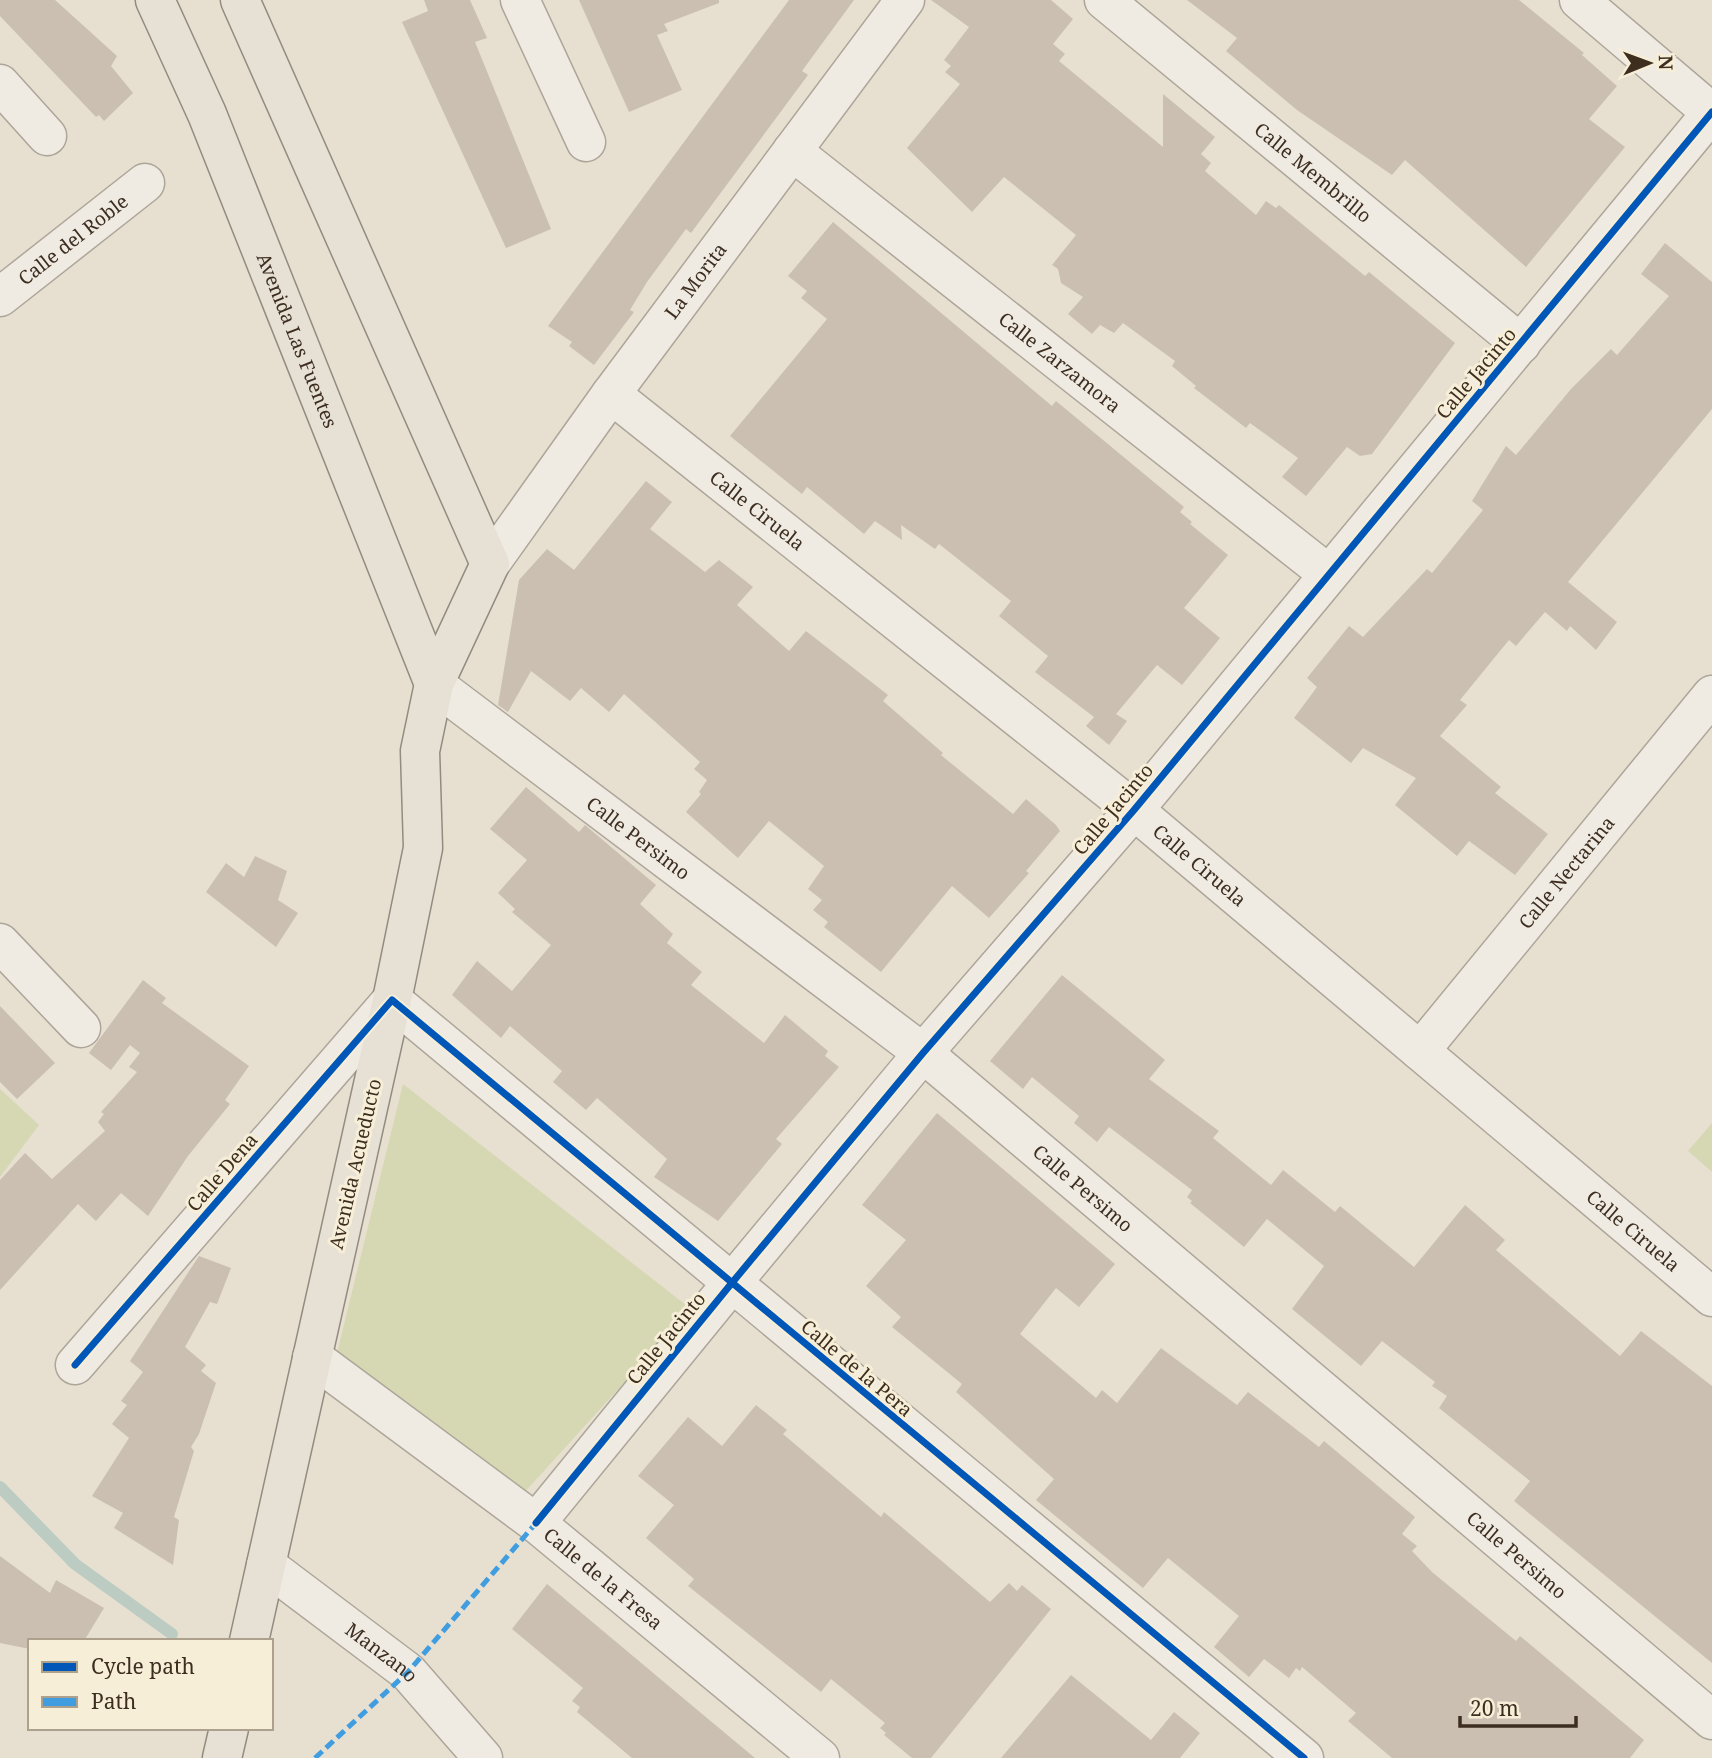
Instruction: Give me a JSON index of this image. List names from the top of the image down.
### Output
{
  "streets": {
    "main road": ["Avenida Las Fuentes", "Avenida Acueducto"],
    "street": [
      "Calle Membrillo",
      "Calle del Roble",
      "La Morita",
      "Calle Zarzamora",
      "Calle Jacinto",
      "Calle Ciruela",
      "Calle Persimo",
      "Calle Nectarina",
      "Calle Dena",
      "Calle de la Pera",
      "Calle de la Fresa",
      "Manzano"
    ]
  },
  "crossings": [
    ["Calle Membrillo", "Calle Jacinto"],
    ["La Morita", "Calle Zarzamora"],
    ["La Morita", "Calle Ciruela"],
    ["La Morita", "Avenida Acueducto"],
    ["Avenida Las Fuentes", "Calle Persimo"],
    ["Avenida Las Fuentes", "Avenida Acueducto"],
    ["Calle Zarzamora", "Calle Jacinto"],
    ["Calle Jacinto", "Calle Ciruela"],
    ["Calle Jacinto", "Calle Persimo"],
    ["Calle Jacinto", "Calle de la Pera"],
    ["Calle Jacinto", "Calle de la Fresa"],
    ["Calle Ciruela", "Calle Nectarina"],
    ["Calle Persimo", "Avenida Acueducto"],
    ["Avenida Acueducto", "Calle Dena"],
    ["Avenida Acueducto", "Calle de la Pera"],
    ["Avenida Acueducto", "Calle de la Fresa"],
    ["Avenida Acueducto", "Manzano"],
    ["Calle Dena", "Calle de la Pera"]
  ],
  "legend": ["Cycle path", "Path"],
  "scale_bar": "20 m",
  "north": "right"
}
